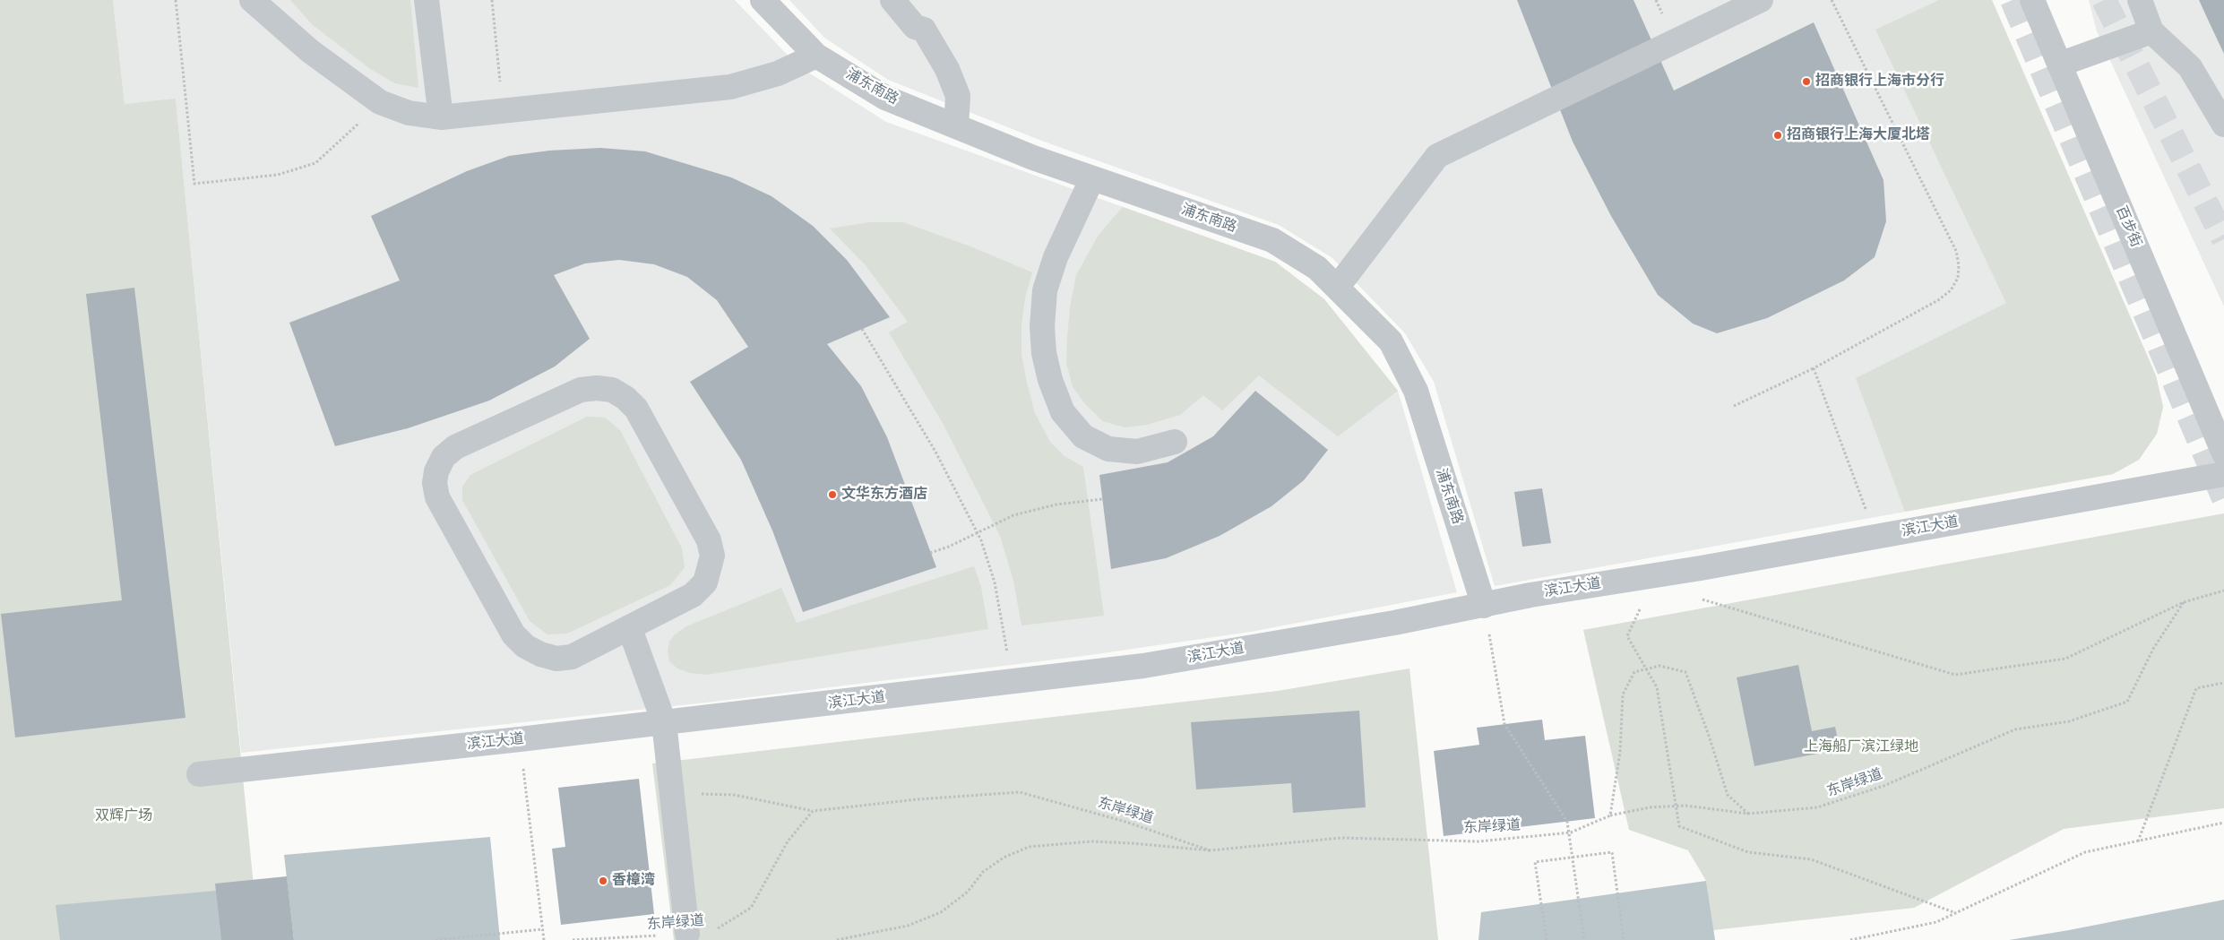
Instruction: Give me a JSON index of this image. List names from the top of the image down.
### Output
{
  "streets": {
    "street": ["浦东南路", "百步街", "滨江大道"],
    "path": ["东岸绿道"]
  },
  "crossings": [
    ["浦东南路", "滨江大道"]
  ],
  "parks": ["上海船厂滨江绿地", "双辉广场"],
  "places": [
    "招商银行上海市分行",
    "招商银行上海大厦北塔",
    "文华东方酒店",
    "香樟湾"
  ]
}
